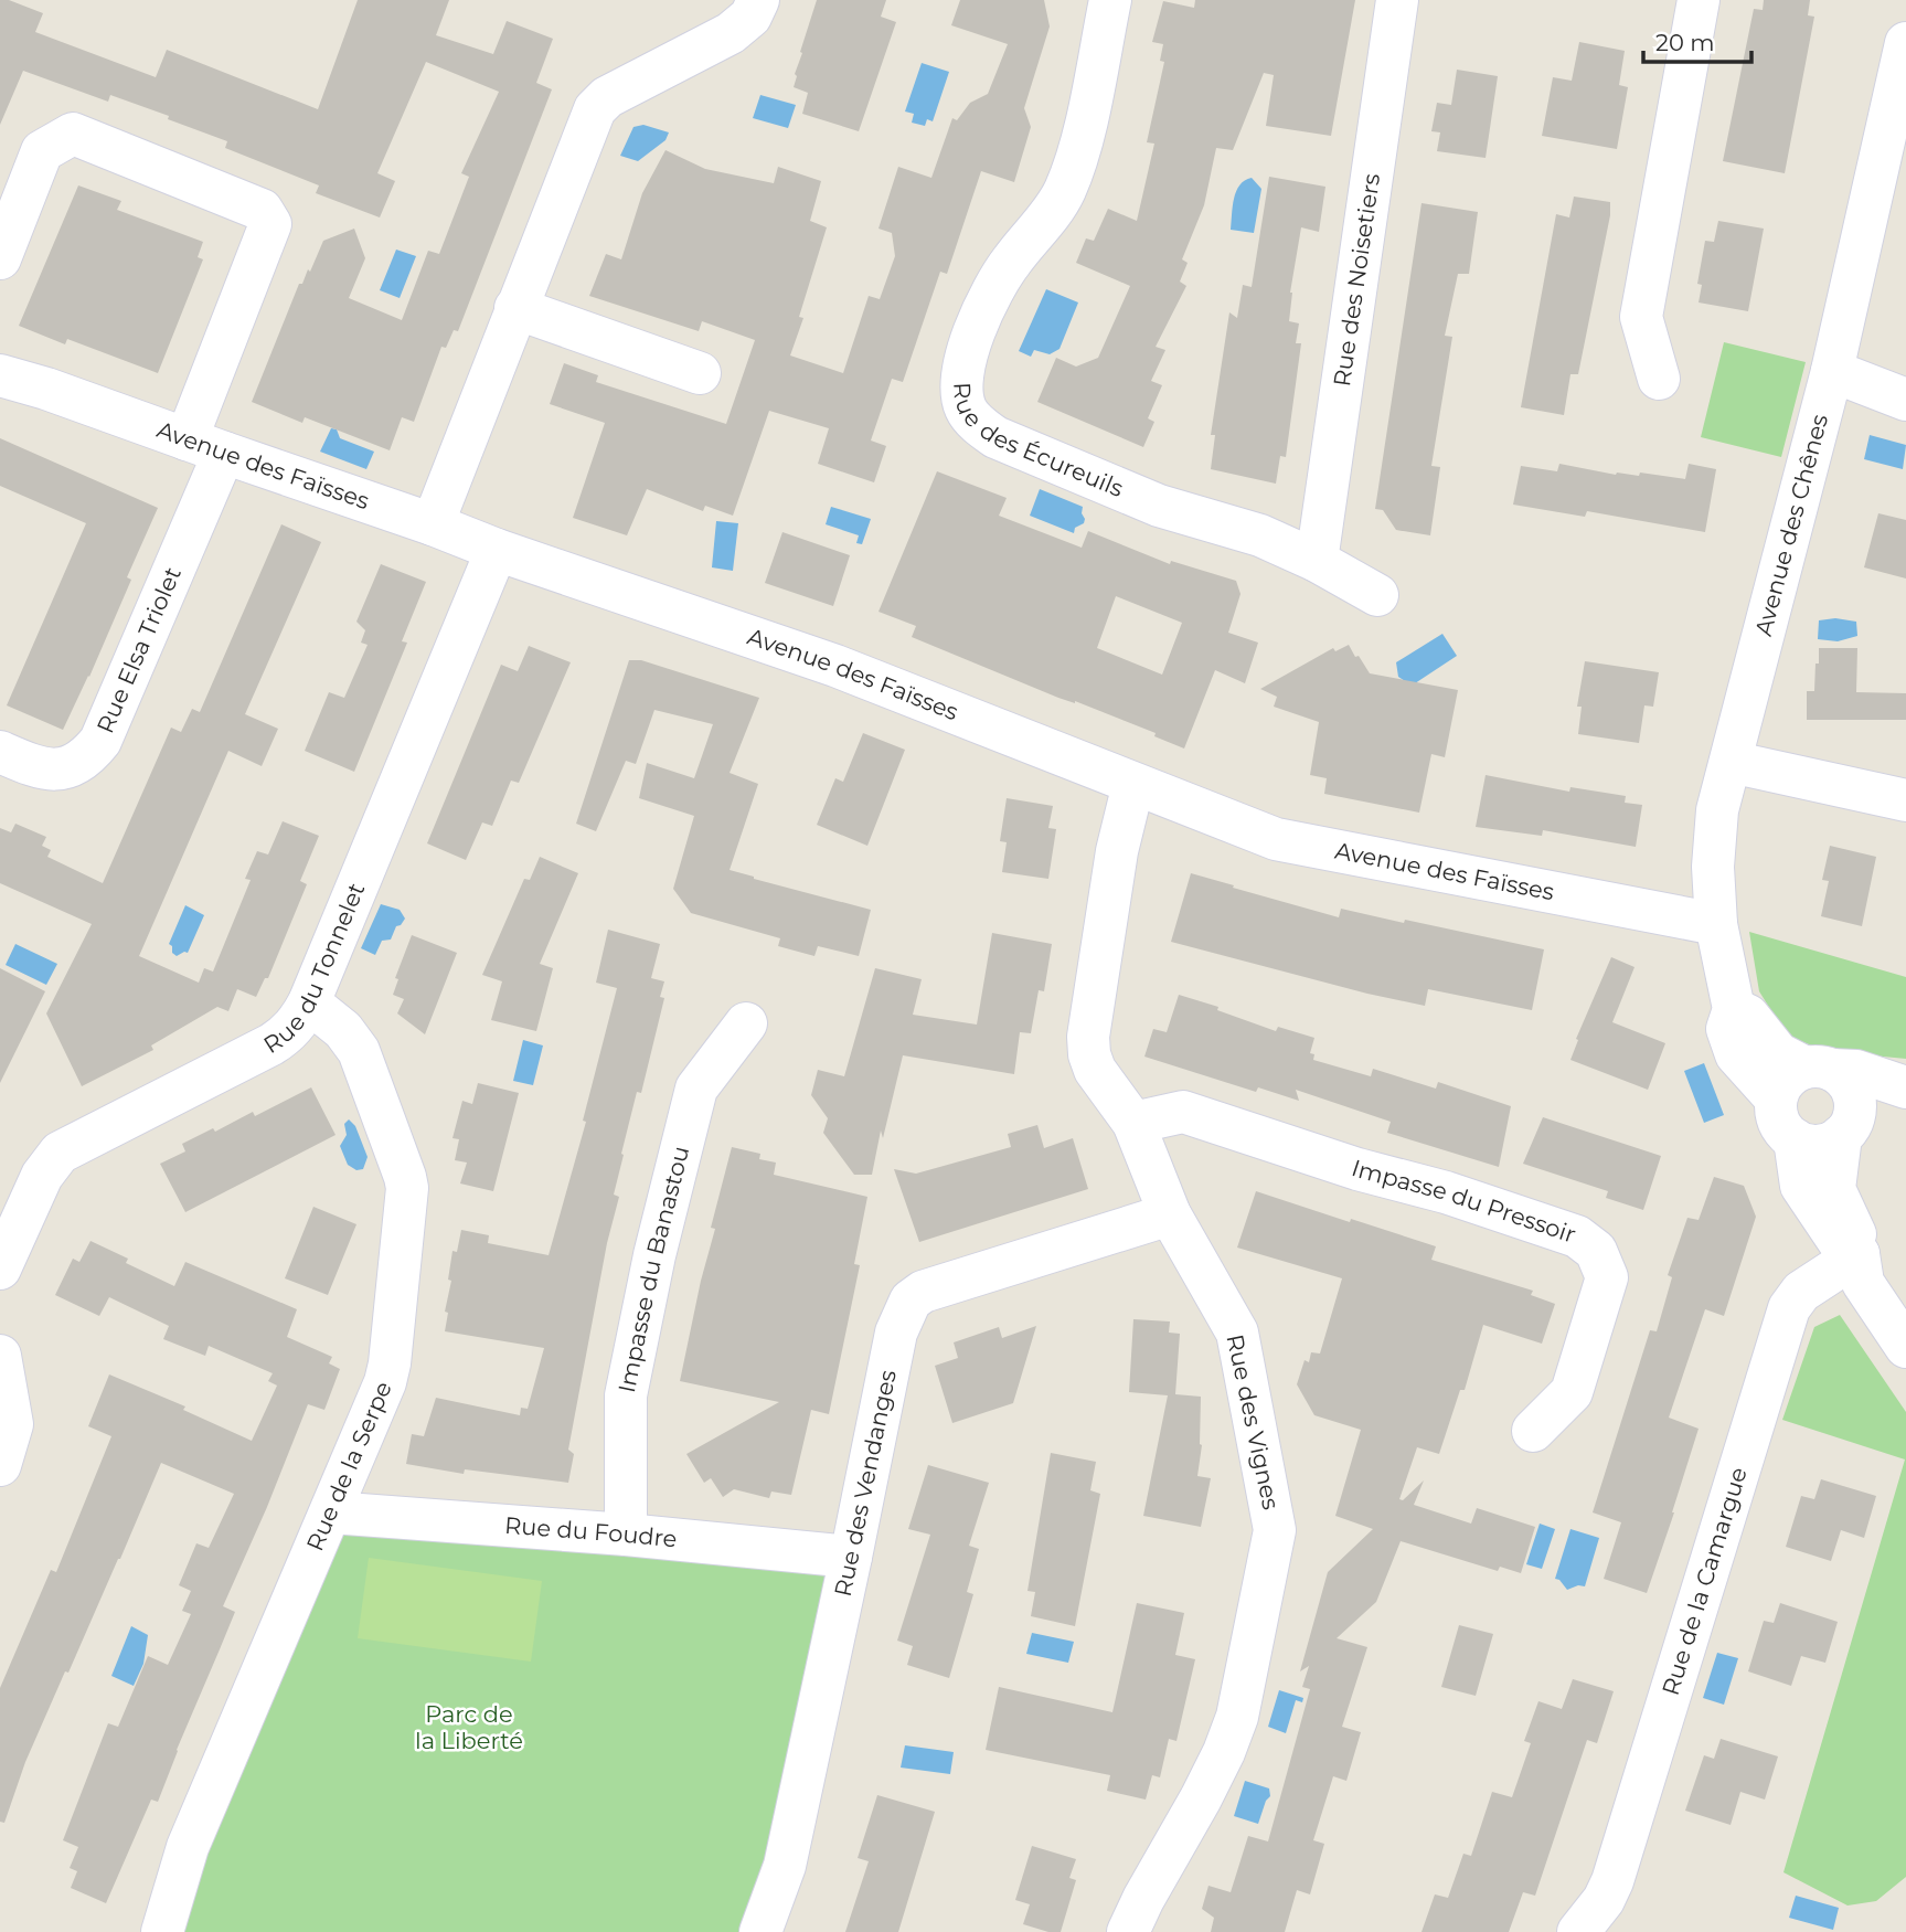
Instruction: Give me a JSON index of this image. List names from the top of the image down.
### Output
{
  "streets": {
    "street": [
      "Rue des Noisetiers",
      "Rue des Écureuils",
      "Avenue des Faïsses",
      "Avenue des Chênes",
      "Rue Elsa Triolet",
      "Rue du Tonnelet",
      "Impasse du Pressoir",
      "Impasse du Banastou",
      "Rue des Vignes",
      "Rue de la Serpe",
      "Rue des Vendanges",
      "Rue du Foudre",
      "Rue de la Camargue"
    ]
  },
  "crossings": [
    ["Rue des Noisetiers", "Rue des Écureuils"],
    ["Avenue des Faïsses", "Avenue des Chênes"],
    ["Avenue des Faïsses", "Rue Elsa Triolet"],
    ["Avenue des Faïsses", "Rue du Tonnelet"],
    ["Avenue des Faïsses", "Rue des Vignes"],
    ["Rue du Tonnelet", "Rue de la Serpe"],
    ["Impasse du Pressoir", "Rue des Vignes"],
    ["Impasse du Banastou", "Rue du Foudre"],
    ["Rue des Vignes", "Rue des Vendanges"],
    ["Rue de la Serpe", "Rue du Foudre"],
    ["Rue des Vendanges", "Rue du Foudre"]
  ],
  "parks": ["Parc de la Liberté"],
  "scale_bar": "20 m"
}
